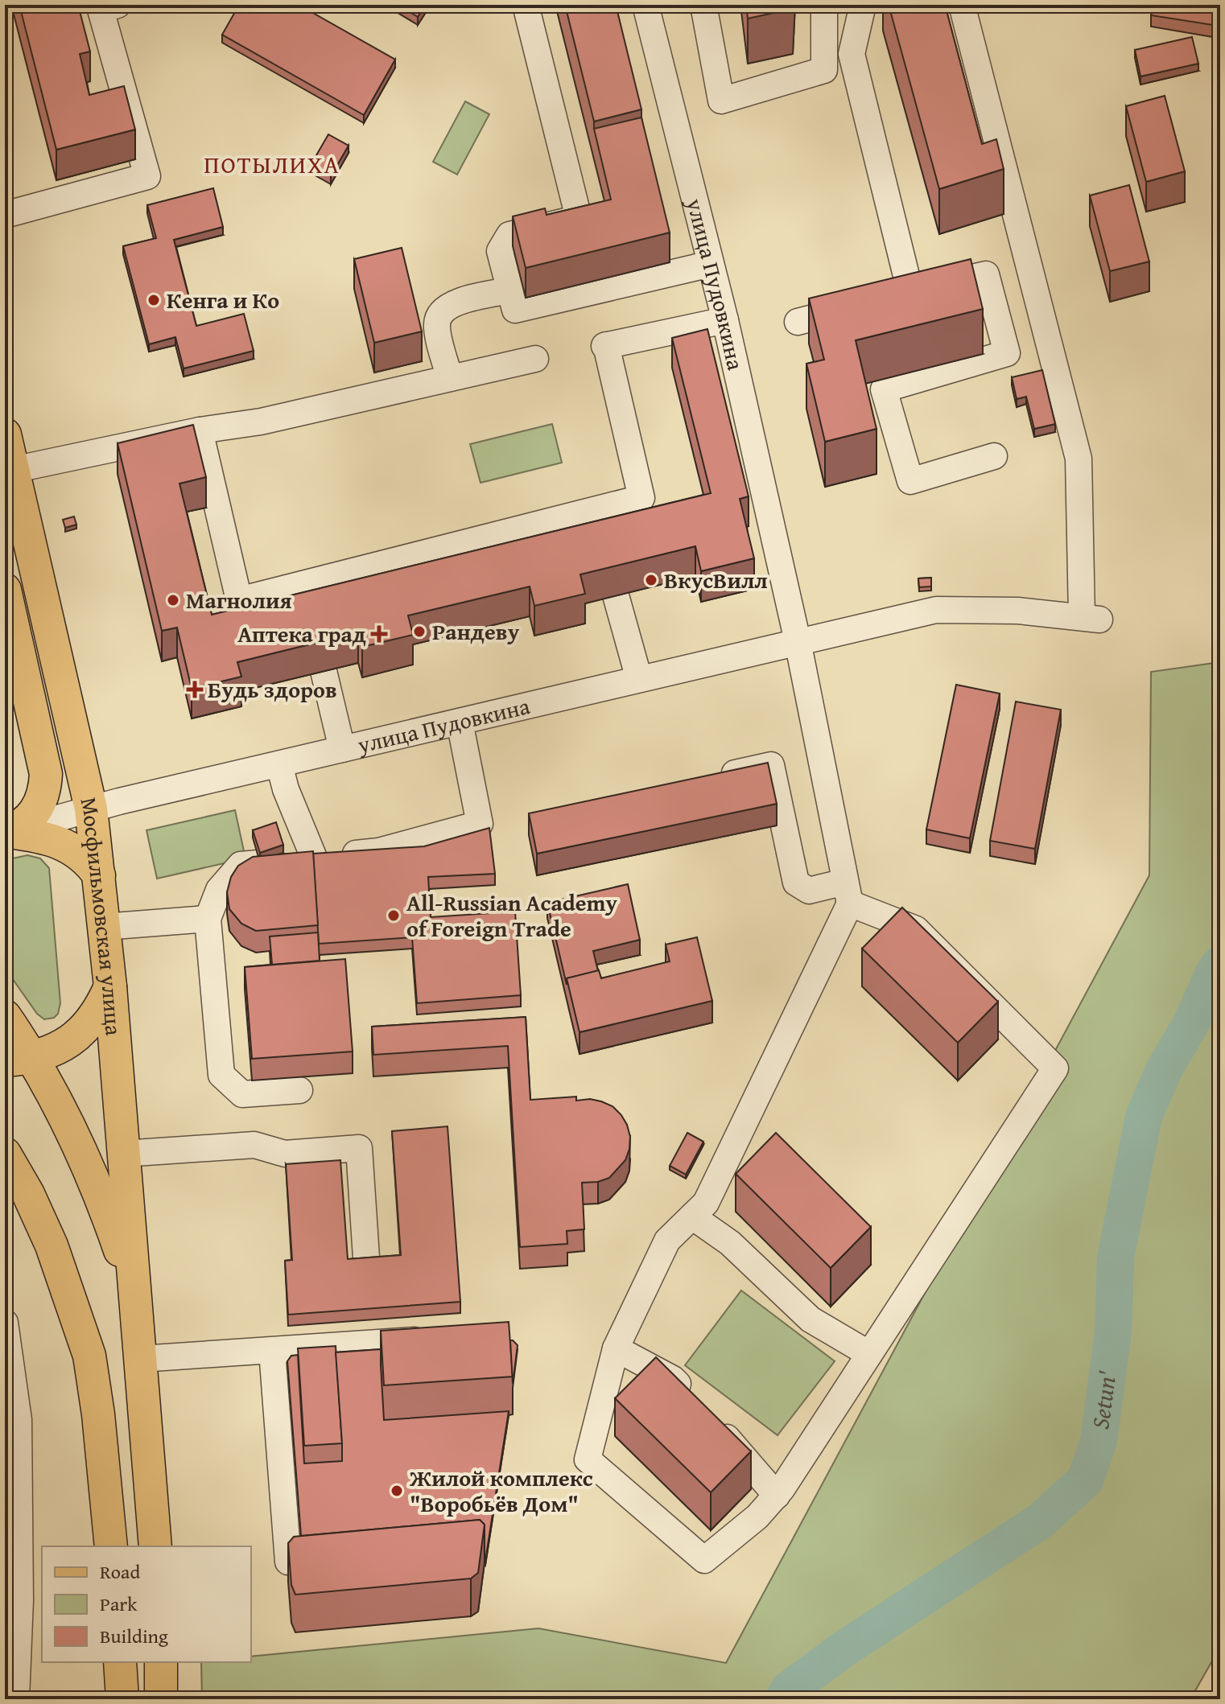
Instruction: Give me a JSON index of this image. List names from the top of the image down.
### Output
{
  "streets": {
    "main road": ["Мосфильмовская улица"],
    "street": ["улица Пудовкина"]
  },
  "crossings": [
    ["улица Пудовкина", "Мосфильмовская улица"]
  ],
  "districts": ["ПОТЫЛИХА"],
  "water": ["Setun'"],
  "places": {
    "other": [
      "Кенга и Ко",
      "ВкусВилл",
      "Магнолия",
      "Рандеву",
      "All-Russian Academy of Foreign Trade",
      "Жилой комплекс \"Воробьёв Дом\""
    ],
    "health": ["Аптека град", "Будь здоров"]
  },
  "legend": ["Road", "Park", "Building"]
}
